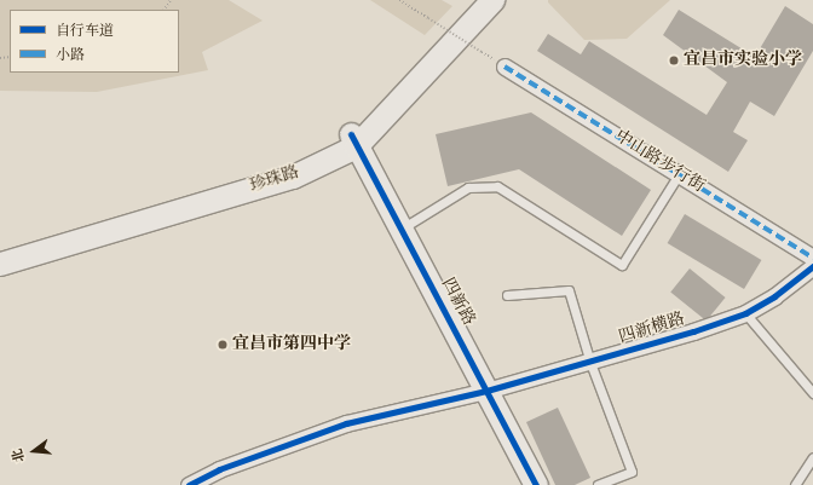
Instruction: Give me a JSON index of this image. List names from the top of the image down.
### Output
{
  "streets": {
    "main road": ["珍珠路", "四新路"],
    "street": ["中山路步行街", "四新横路"]
  },
  "crossings": [
    ["珍珠路", "四新路"],
    ["四新路", "四新横路"]
  ],
  "places": ["宜昌市实验小学", "宜昌市第四中学"],
  "legend": ["自行车道", "小路"],
  "north": "left"
}
